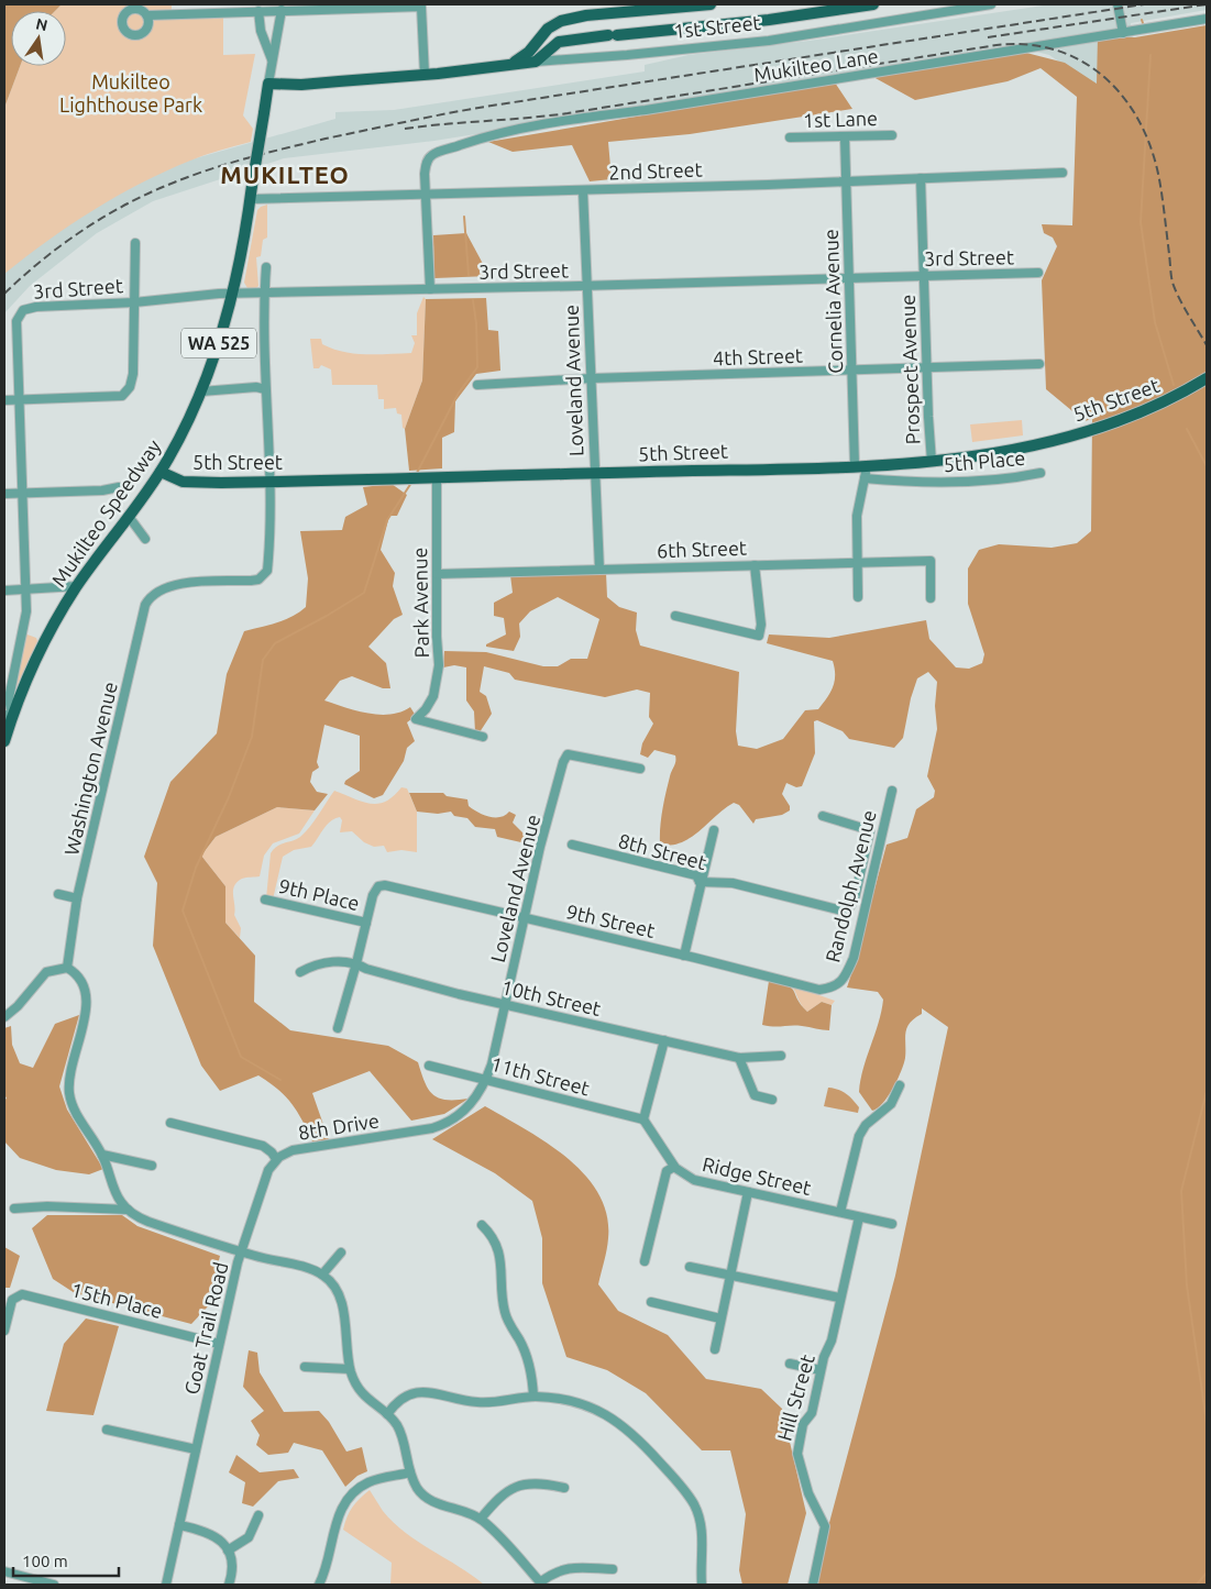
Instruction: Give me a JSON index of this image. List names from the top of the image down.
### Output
{
  "streets": {
    "main road": [
      "1st Street",
      "WA 525",
      "5th Street",
      "Mukilteo Speedway"
    ],
    "street": [
      "Mukilteo Lane",
      "1st Lane",
      "2nd Street",
      "3rd Street",
      "Cornelia Avenue",
      "4th Street",
      "Prospect Avenue",
      "Loveland Avenue",
      "5th Place",
      "6th Street",
      "Park Avenue",
      "Washington Avenue",
      "8th Street",
      "Randolph Avenue",
      "9th Place",
      "9th Street",
      "10th Street",
      "11th Street",
      "8th Drive",
      "Ridge Street",
      "15th Place",
      "Goat Trail Road",
      "Hill Street"
    ]
  },
  "crossings": [
    ["1st Street", "Mukilteo Speedway"],
    ["Mukilteo Lane", "2nd Street"],
    ["1st Lane", "Cornelia Avenue"],
    ["2nd Street", "Cornelia Avenue"],
    ["2nd Street", "Prospect Avenue"],
    ["2nd Street", "Loveland Avenue"],
    ["2nd Street", "Mukilteo Speedway"],
    ["3rd Street", "Cornelia Avenue"],
    ["3rd Street", "Prospect Avenue"],
    ["3rd Street", "Loveland Avenue"],
    ["3rd Street", "Mukilteo Speedway"],
    ["Cornelia Avenue", "4th Street"],
    ["Cornelia Avenue", "5th Street"],
    ["Cornelia Avenue", "5th Place"],
    ["Cornelia Avenue", "6th Street"],
    ["4th Street", "Prospect Avenue"],
    ["4th Street", "Loveland Avenue"],
    ["Prospect Avenue", "5th Street"],
    ["Loveland Avenue", "5th Street"],
    ["Loveland Avenue", "6th Street"],
    ["Loveland Avenue", "9th Street"],
    ["Loveland Avenue", "10th Street"],
    ["Loveland Avenue", "11th Street"],
    ["Loveland Avenue", "8th Drive"],
    ["5th Street", "Mukilteo Speedway"],
    ["5th Street", "Park Avenue"],
    ["5th Street", "Washington Avenue"],
    ["6th Street", "Park Avenue"],
    ["8th Street", "Randolph Avenue"],
    ["Randolph Avenue", "9th Street"],
    ["9th Place", "9th Street"],
    ["11th Street", "8th Drive"],
    ["11th Street", "Ridge Street"],
    ["8th Drive", "Goat Trail Road"],
    ["Ridge Street", "Hill Street"],
    ["15th Place", "Goat Trail Road"]
  ],
  "districts": ["MUKILTEO"],
  "parks": ["Mukilteo Lighthouse Park"],
  "scale_bar": "100 m",
  "north": "top"
}
